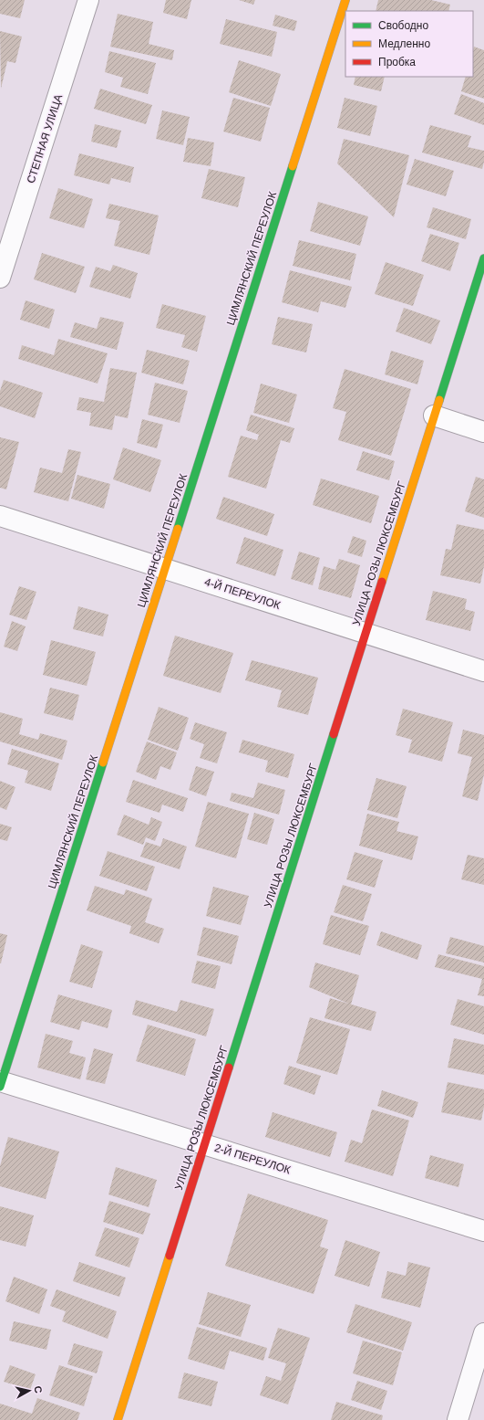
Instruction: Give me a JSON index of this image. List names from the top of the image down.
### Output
{
  "streets": {
    "street": [
      "СТЕПНАЯ УЛИЦА",
      "ЦИМЛЯНСКИЙ ПЕРЕУЛОК",
      "УЛИЦА РОЗЫ ЛЮКСЕМБУРГ",
      "4-Й ПЕРЕУЛОК",
      "2-Й ПЕРЕУЛОК"
    ]
  },
  "crossings": [
    ["ЦИМЛЯНСКИЙ ПЕРЕУЛОК", "4-Й ПЕРЕУЛОК"],
    ["ЦИМЛЯНСКИЙ ПЕРЕУЛОК", "2-Й ПЕРЕУЛОК"],
    ["УЛИЦА РОЗЫ ЛЮКСЕМБУРГ", "4-Й ПЕРЕУЛОК"],
    ["УЛИЦА РОЗЫ ЛЮКСЕМБУРГ", "2-Й ПЕРЕУЛОК"]
  ],
  "legend": ["Свободно", "Медленно", "Пробка"],
  "north": "right"
}
